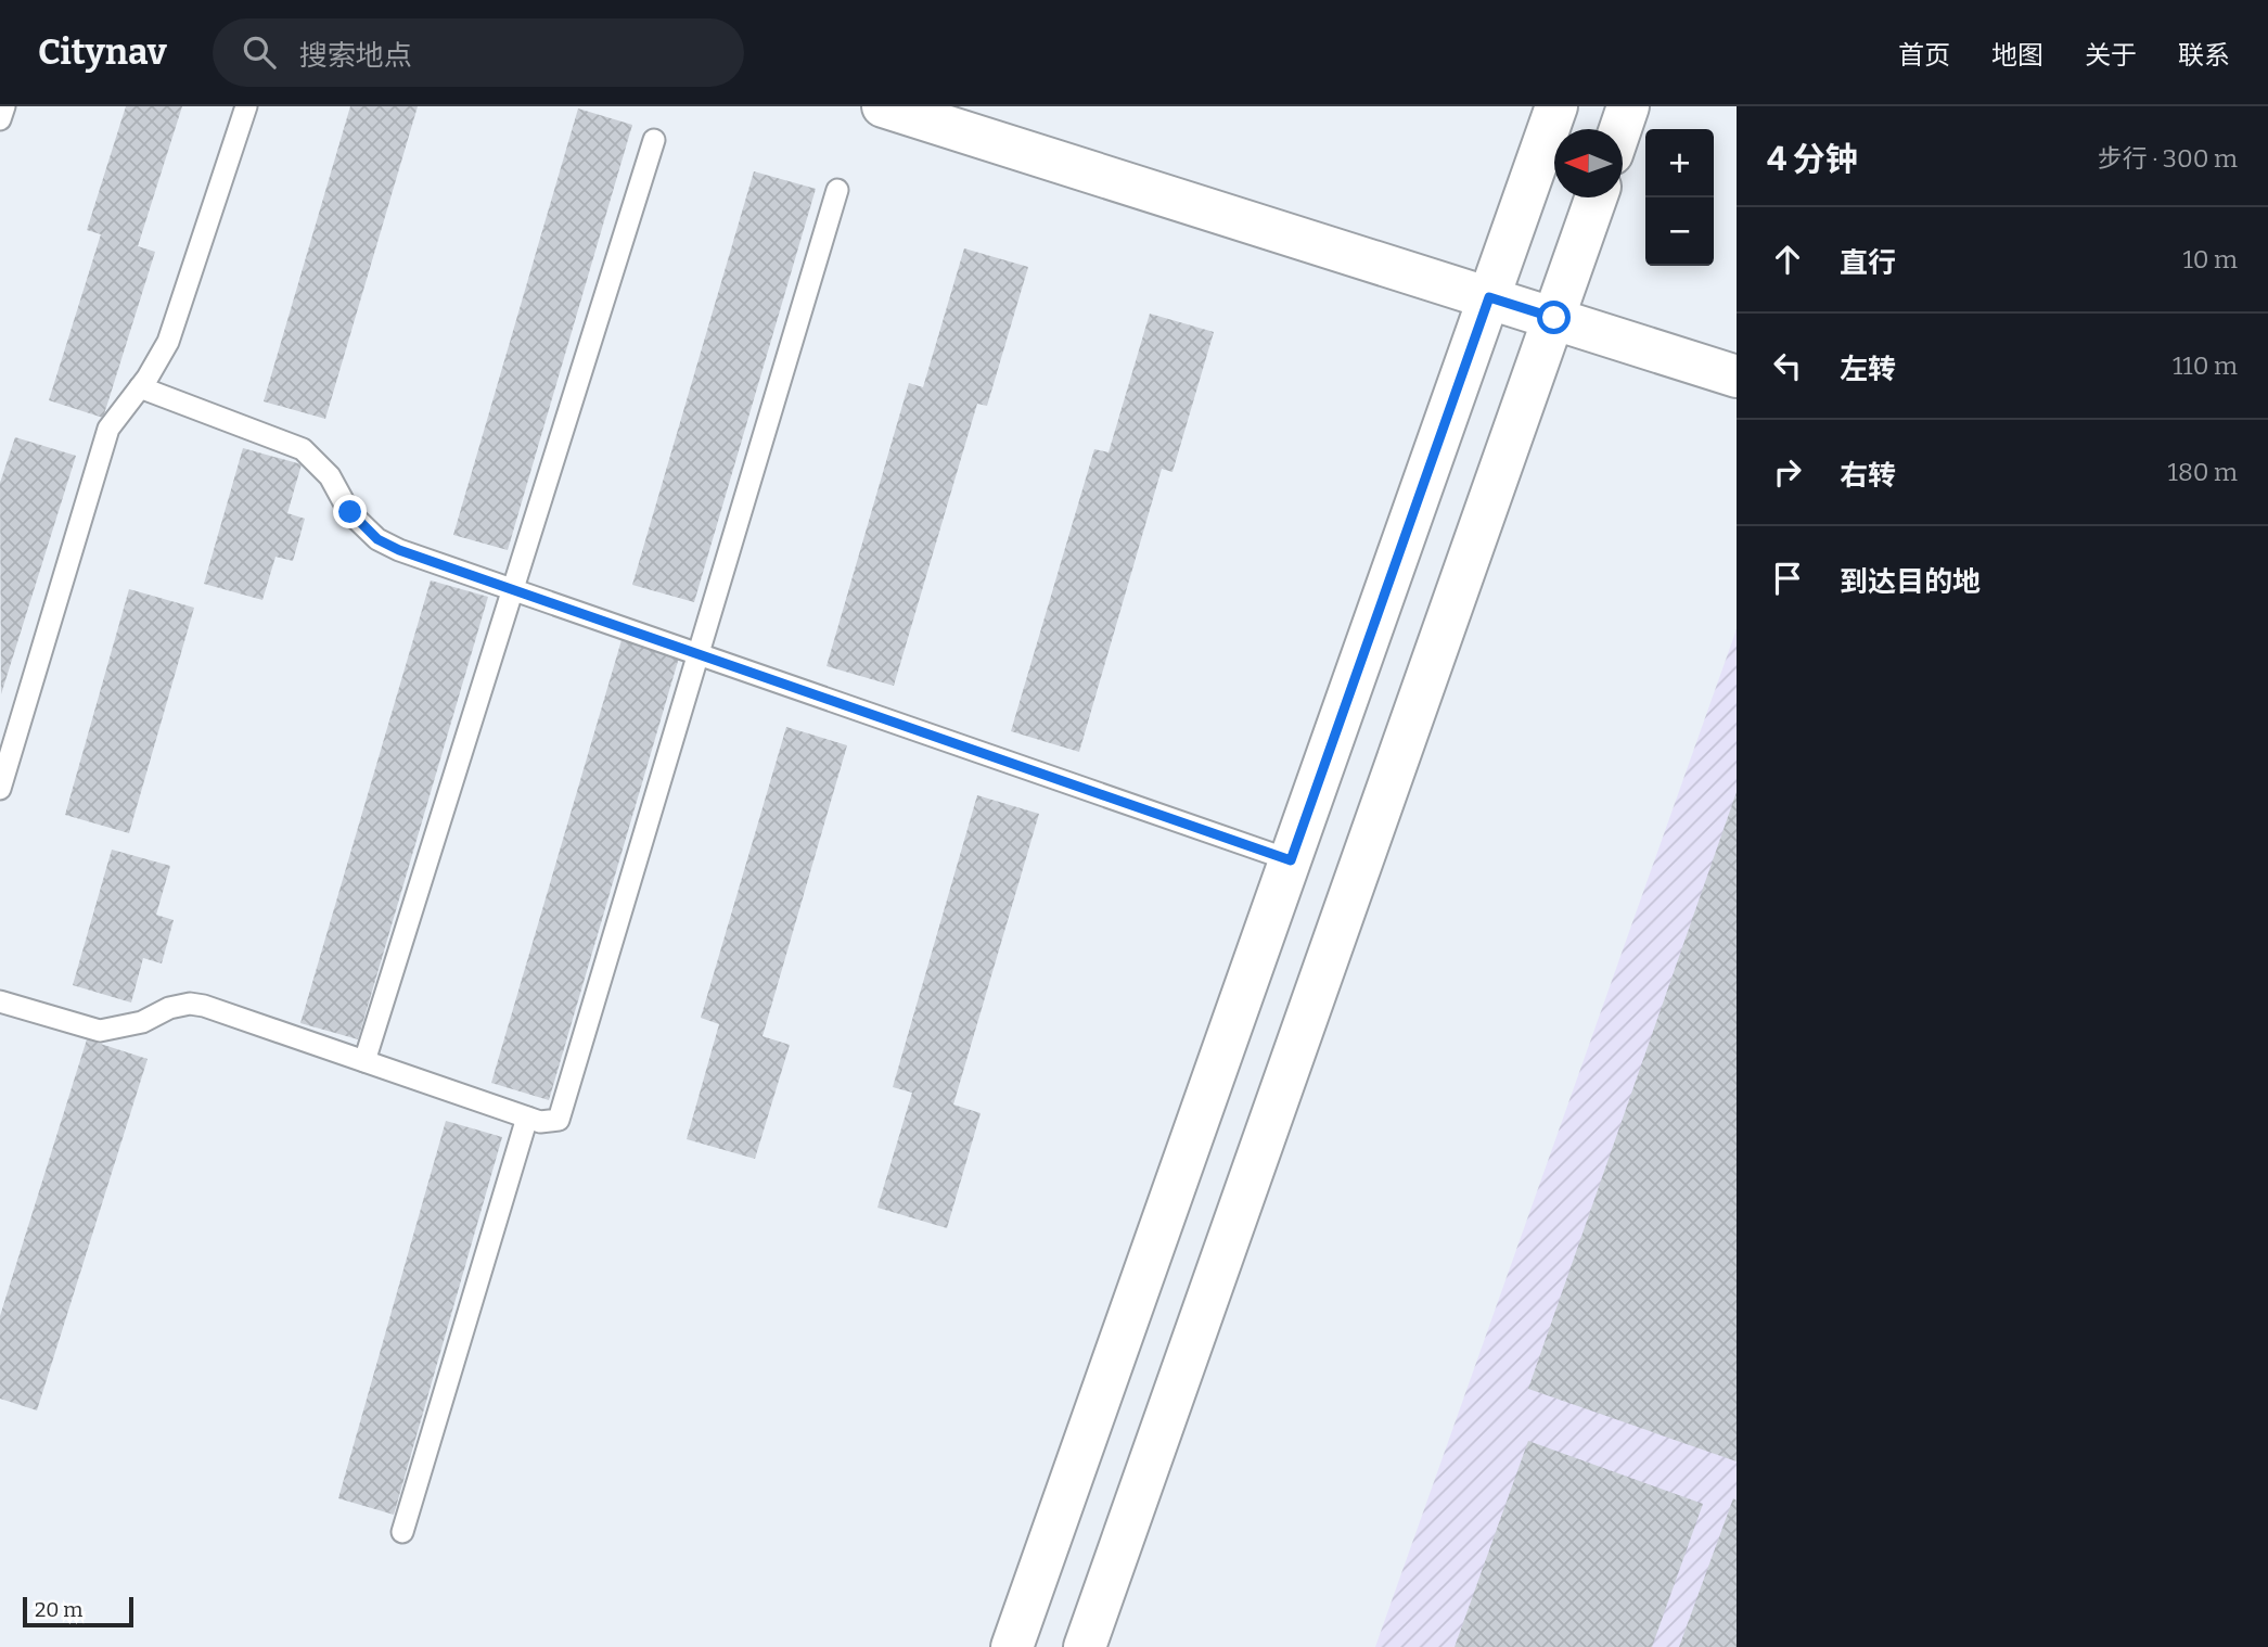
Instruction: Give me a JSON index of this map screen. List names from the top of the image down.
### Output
{
  "scale_bar": "20 m",
  "north": "left",
  "page": {
    "header": "Citynav",
    "search": "搜索地点",
    "nav": [
      "首页",
      "地图",
      "关于",
      "联系"
    ],
    "heading": ["4 分钟", "步行 · 300 m"],
    "map_buttons": ["+", "−"],
    "list": [
      ["直行", "10 m"],
      ["左转", "110 m"],
      ["右转", "180 m"],
      "到达目的地"
    ],
    "scale": "20 m"
  }
}
